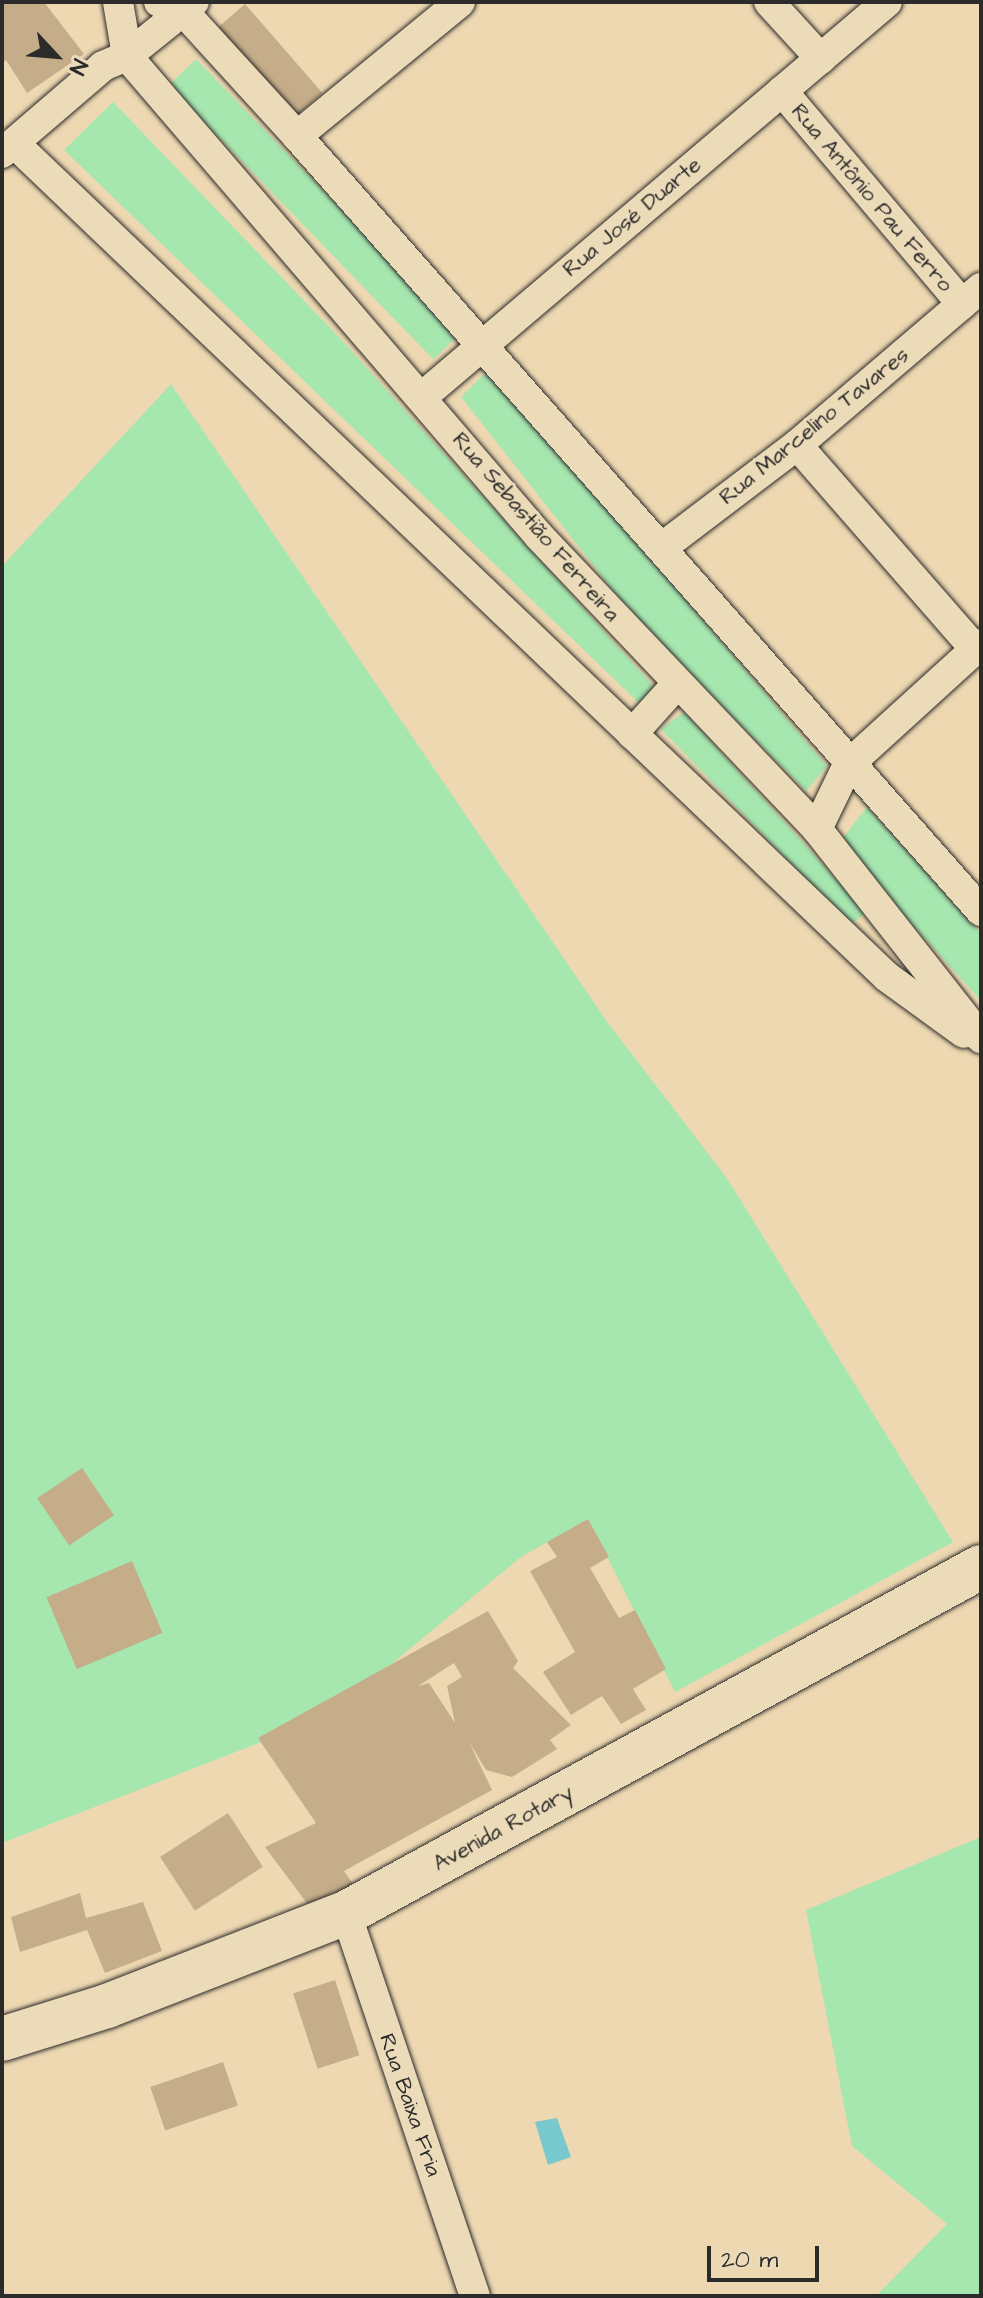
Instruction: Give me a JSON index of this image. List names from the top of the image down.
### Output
{
  "streets": {
    "main road": ["Avenida Rotary"],
    "street": [
      "Rua Antônio Pau Ferro",
      "Rua José Duarte",
      "Rua Marcelino Tavares",
      "Rua Sebastião Ferreira",
      "Rua Baixa Fria"
    ]
  },
  "crossings": [
    ["Rua Antônio Pau Ferro", "Rua José Duarte"],
    ["Rua Antônio Pau Ferro", "Rua Marcelino Tavares"],
    ["Rua José Duarte", "Rua Sebastião Ferreira"],
    ["Avenida Rotary", "Rua Baixa Fria"]
  ],
  "scale_bar": "20 m",
  "north": "bottom right"
}
